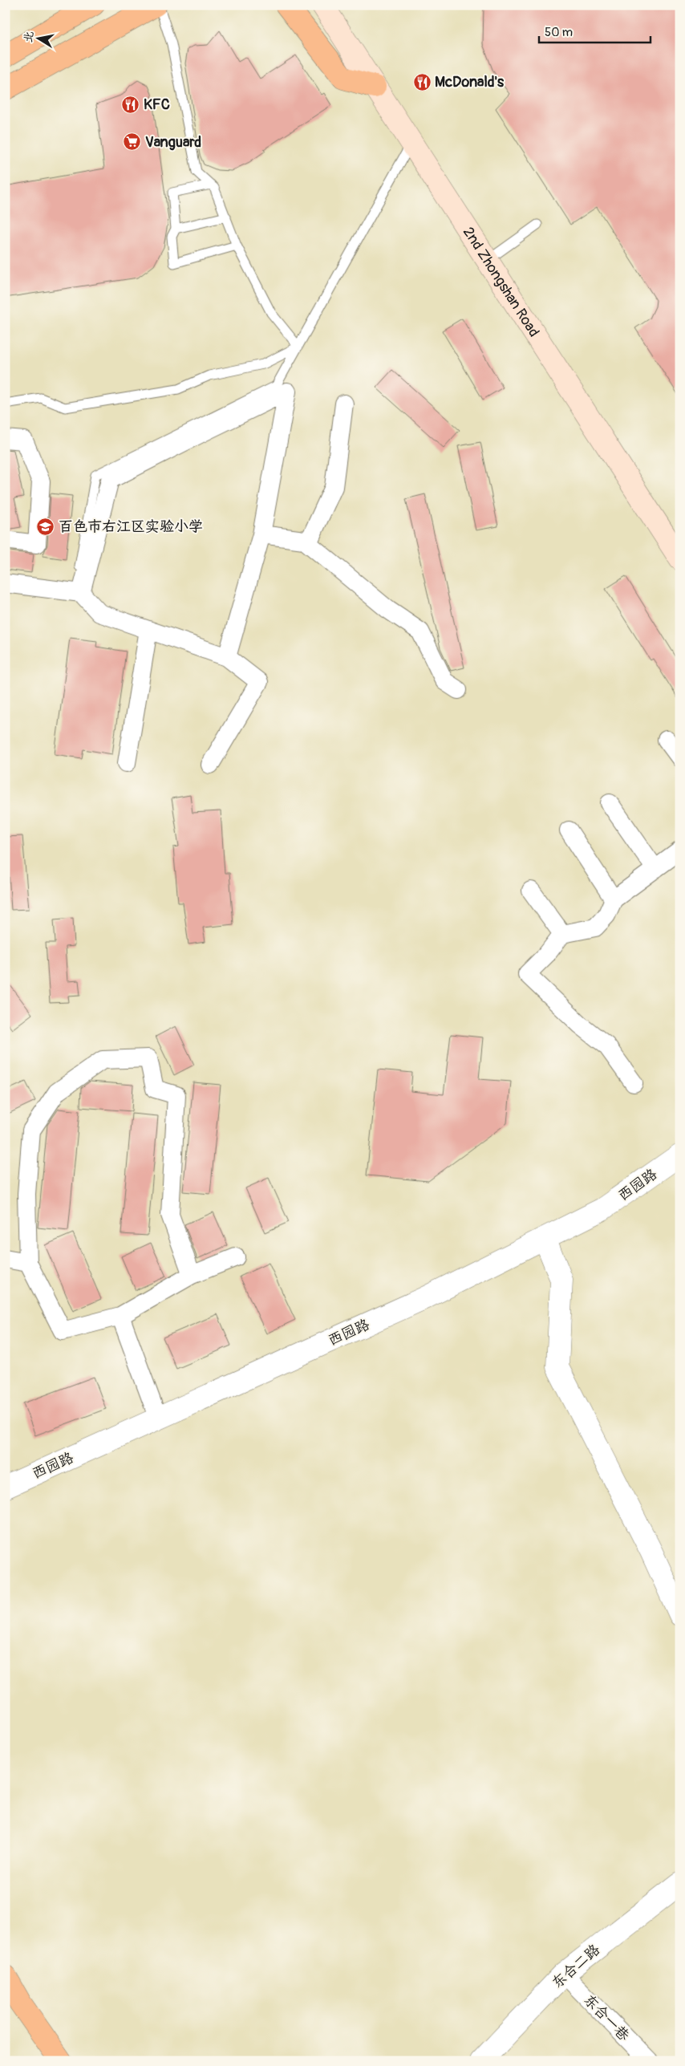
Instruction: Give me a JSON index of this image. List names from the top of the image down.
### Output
{
  "streets": {
    "main road": ["2nd Zhongshan Road"],
    "street": ["西园路", "东合二路", "东合一巷"]
  },
  "crossings": [
    ["东合二路", "东合一巷"]
  ],
  "places": {
    "restaurant": ["McDonald's", "KFC"],
    "supermarket": ["Vanguard"],
    "school or university": ["百色市右江区实验小学"]
  },
  "scale_bar": "50 m",
  "north": "left"
}
